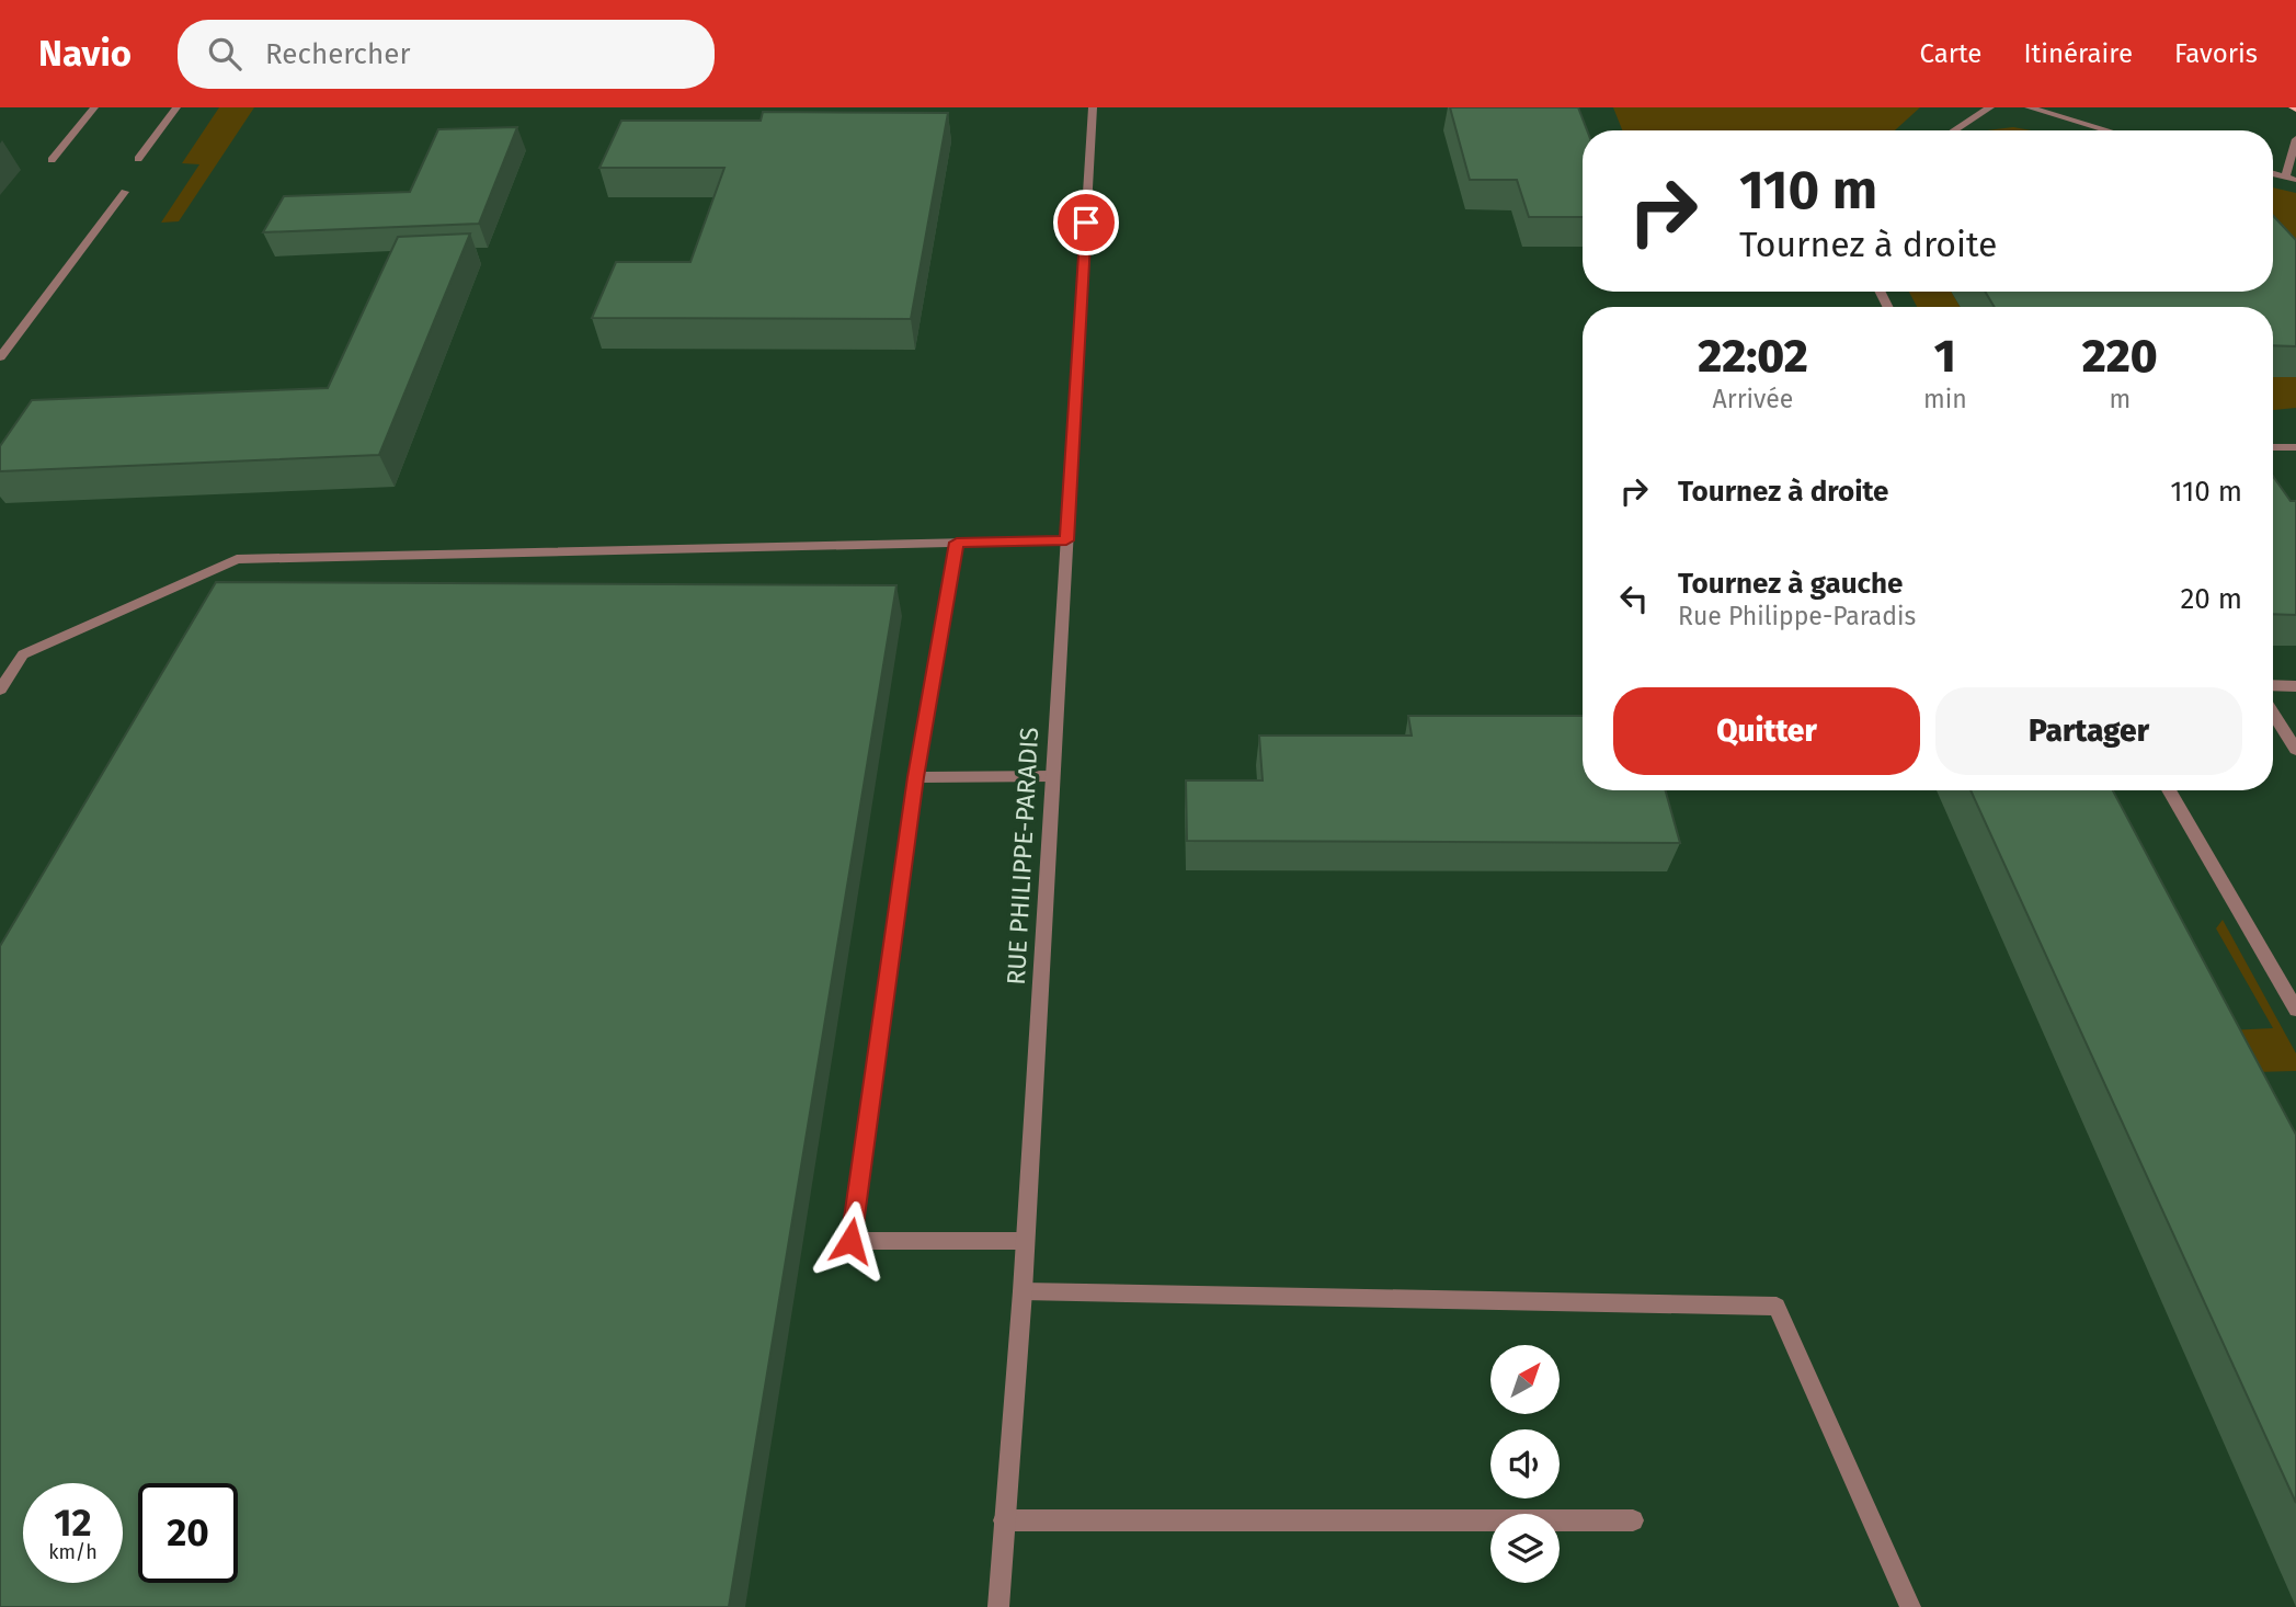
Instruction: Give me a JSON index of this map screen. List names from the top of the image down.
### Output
{
  "streets": {
    "street": ["RUE PHILIPPE-PARADIS"]
  },
  "north": "top right",
  "page": {
    "header": "Navio",
    "search": "Rechercher",
    "nav": ["Carte", "Itinéraire", "Favoris"],
    "turn": ["110 m", "Tournez à droite"],
    "eta": [
      "22:02",
      "Arrivée",
      "1",
      "min",
      "220",
      "m"
    ],
    "list": [
      {
        "name": "Tournez à droite",
        "value": "110 m"
      },
      {
        "name": "Tournez à gauche",
        "note": "Rue Philippe-Paradis",
        "value": "20 m"
      }
    ],
    "buttons": ["Quitter", "Partager"],
    "speed": "12 km/h",
    "limit": "20"
  }
}
